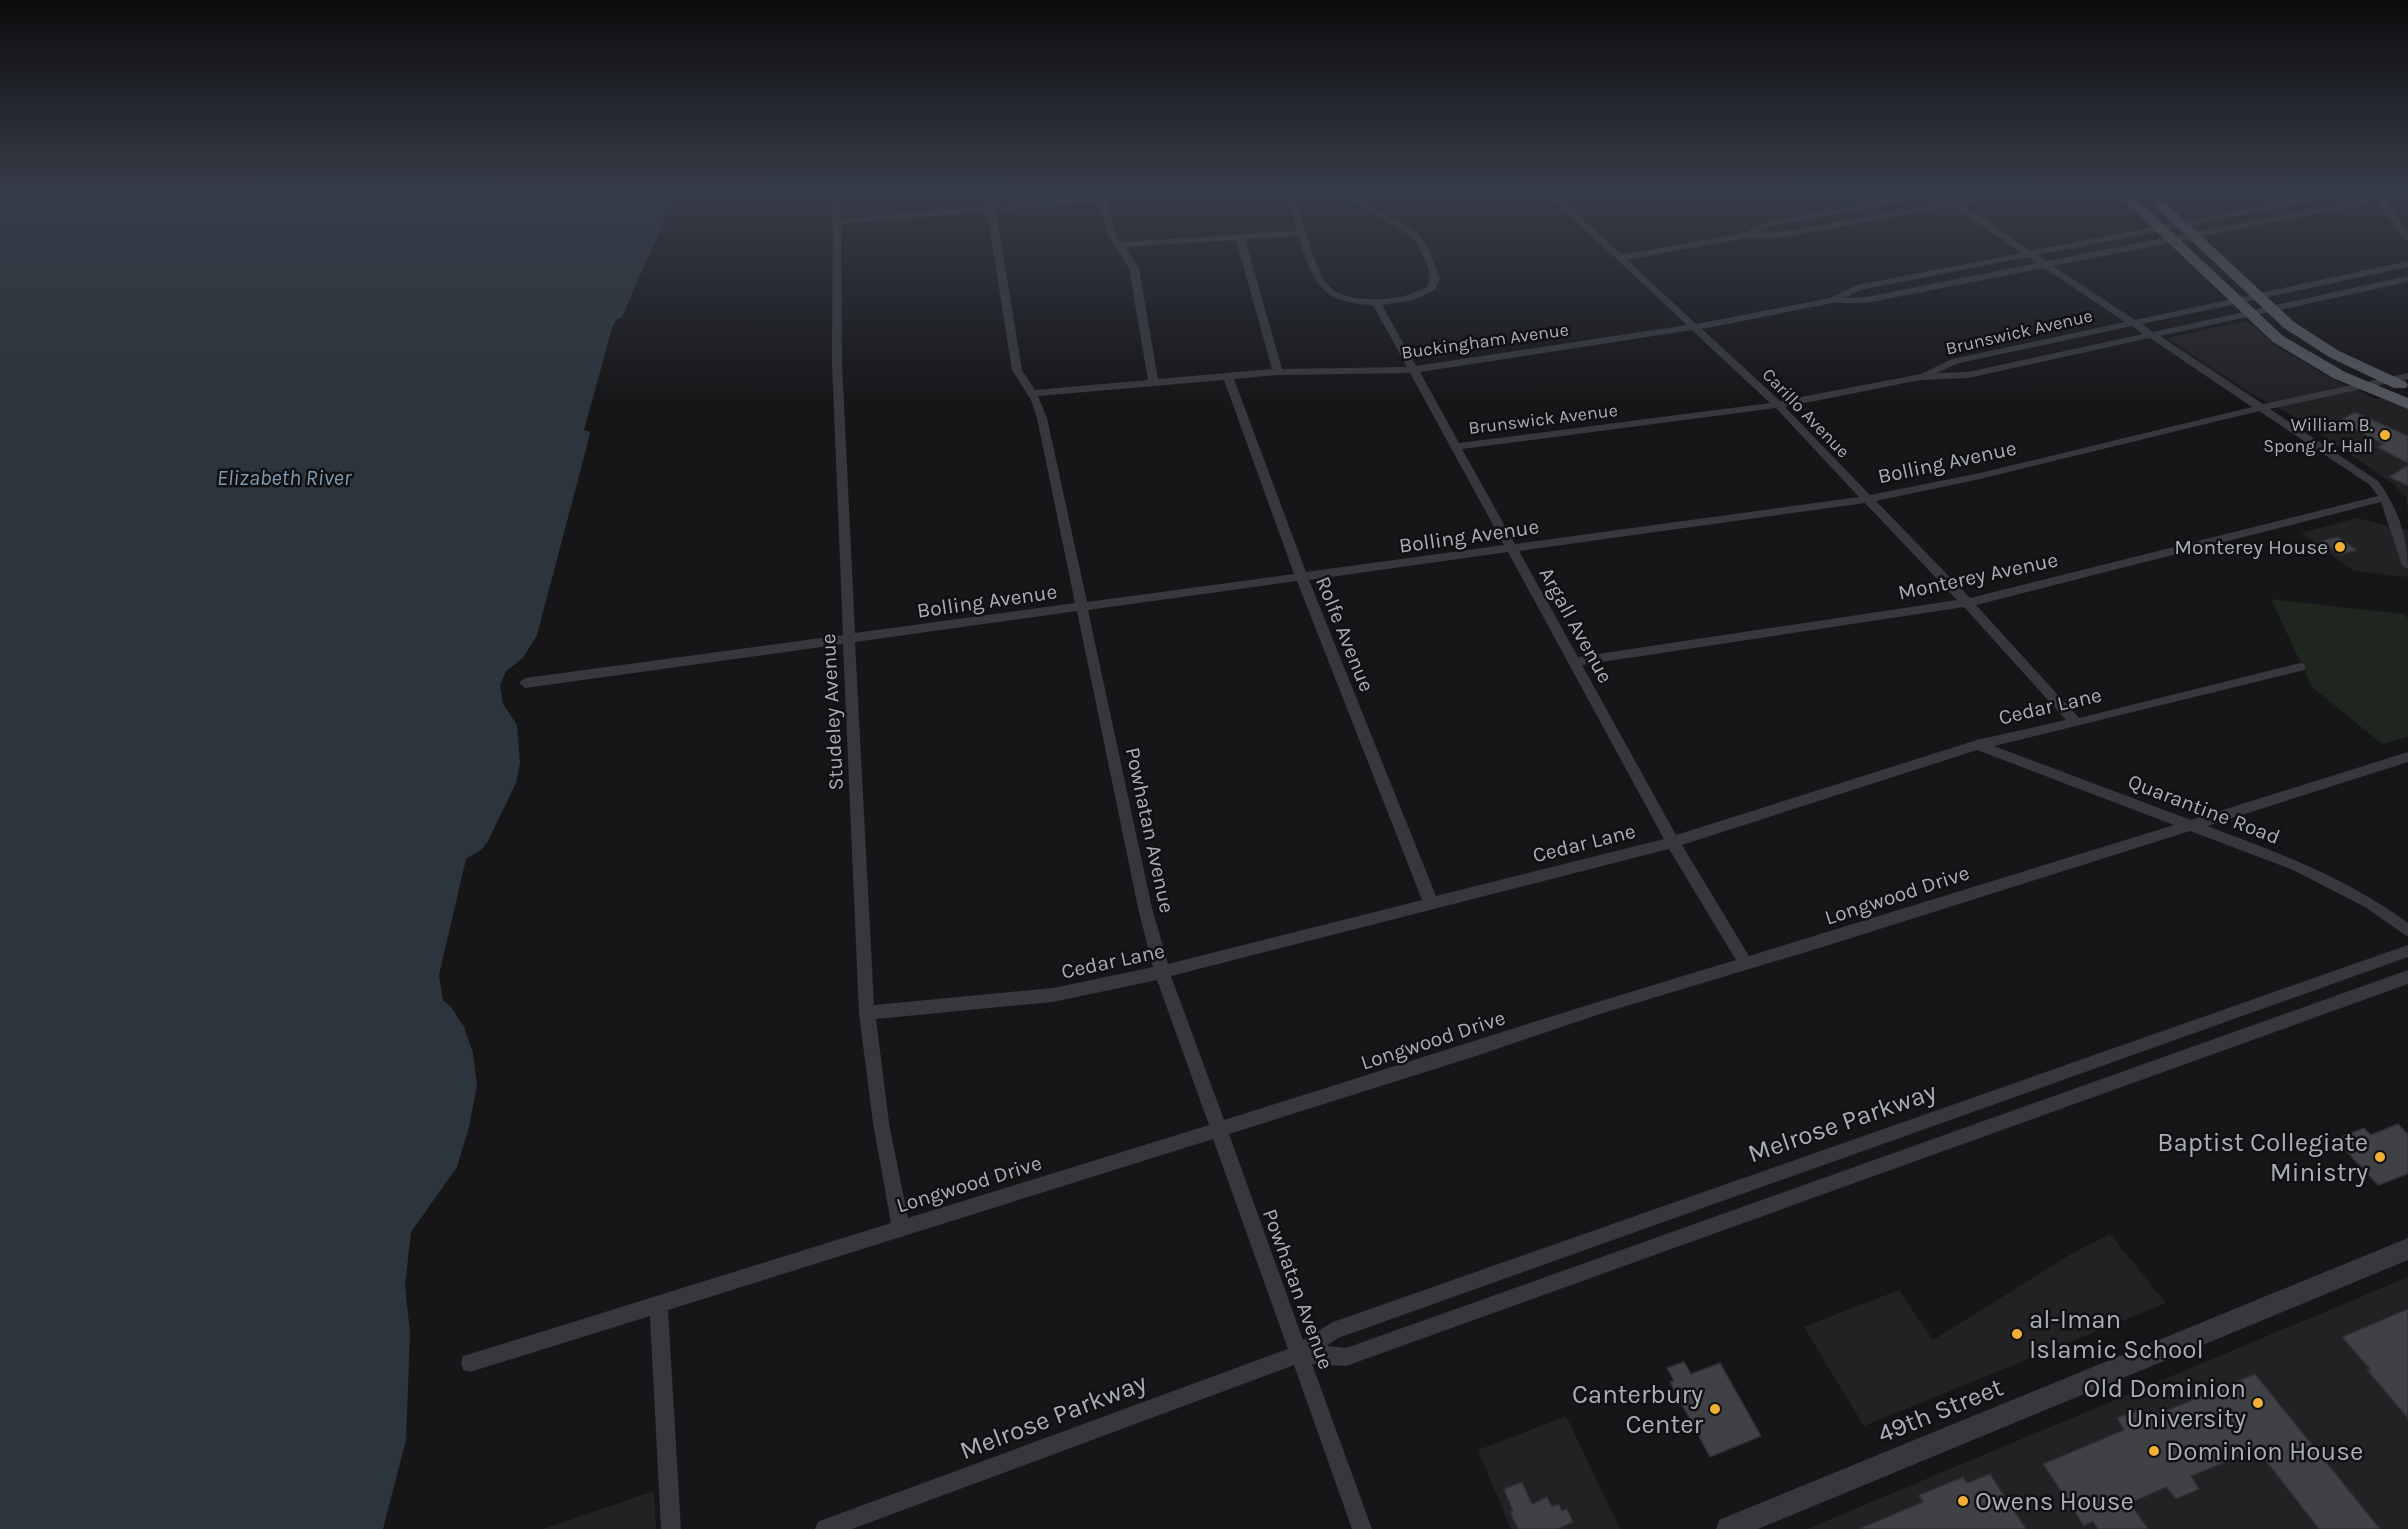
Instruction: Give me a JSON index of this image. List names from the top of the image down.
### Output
{
  "streets": {
    "street": [
      "Brunswick Avenue",
      "Buckingham Avenue",
      "Carillo Avenue",
      "Bolling Avenue",
      "Monterey Avenue",
      "Argall Avenue",
      "Rolfe Avenue",
      "Cedar Lane",
      "Studeley Avenue",
      "Quarantine Road",
      "Powhatan Avenue",
      "Longwood Drive",
      "Melrose Parkway",
      "49th Street"
    ]
  },
  "crossings": [
    ["Brunswick Avenue", "Carillo Avenue"],
    ["Brunswick Avenue", "Argall Avenue"],
    ["Buckingham Avenue", "Carillo Avenue"],
    ["Buckingham Avenue", "Argall Avenue"],
    ["Buckingham Avenue", "Rolfe Avenue"],
    ["Buckingham Avenue", "Powhatan Avenue"],
    ["Carillo Avenue", "Bolling Avenue"],
    ["Carillo Avenue", "Monterey Avenue"],
    ["Carillo Avenue", "Cedar Lane"],
    ["Bolling Avenue", "Argall Avenue"],
    ["Bolling Avenue", "Rolfe Avenue"],
    ["Bolling Avenue", "Studeley Avenue"],
    ["Bolling Avenue", "Powhatan Avenue"],
    ["Monterey Avenue", "Argall Avenue"],
    ["Argall Avenue", "Cedar Lane"],
    ["Argall Avenue", "Longwood Drive"],
    ["Rolfe Avenue", "Cedar Lane"],
    ["Cedar Lane", "Studeley Avenue"],
    ["Cedar Lane", "Quarantine Road"],
    ["Cedar Lane", "Powhatan Avenue"],
    ["Studeley Avenue", "Longwood Drive"],
    ["Quarantine Road", "Longwood Drive"],
    ["Powhatan Avenue", "Longwood Drive"],
    ["Powhatan Avenue", "Melrose Parkway"]
  ],
  "water": ["Elizabeth River"],
  "places": [
    "William B. Spong Jr. Hall",
    "Monterey House",
    "Baptist Collegiate Ministry",
    "al-Iman Islamic School",
    "Old Dominion University",
    "Canterbury Center",
    "Dominion House",
    "Owens House"
  ]
}
